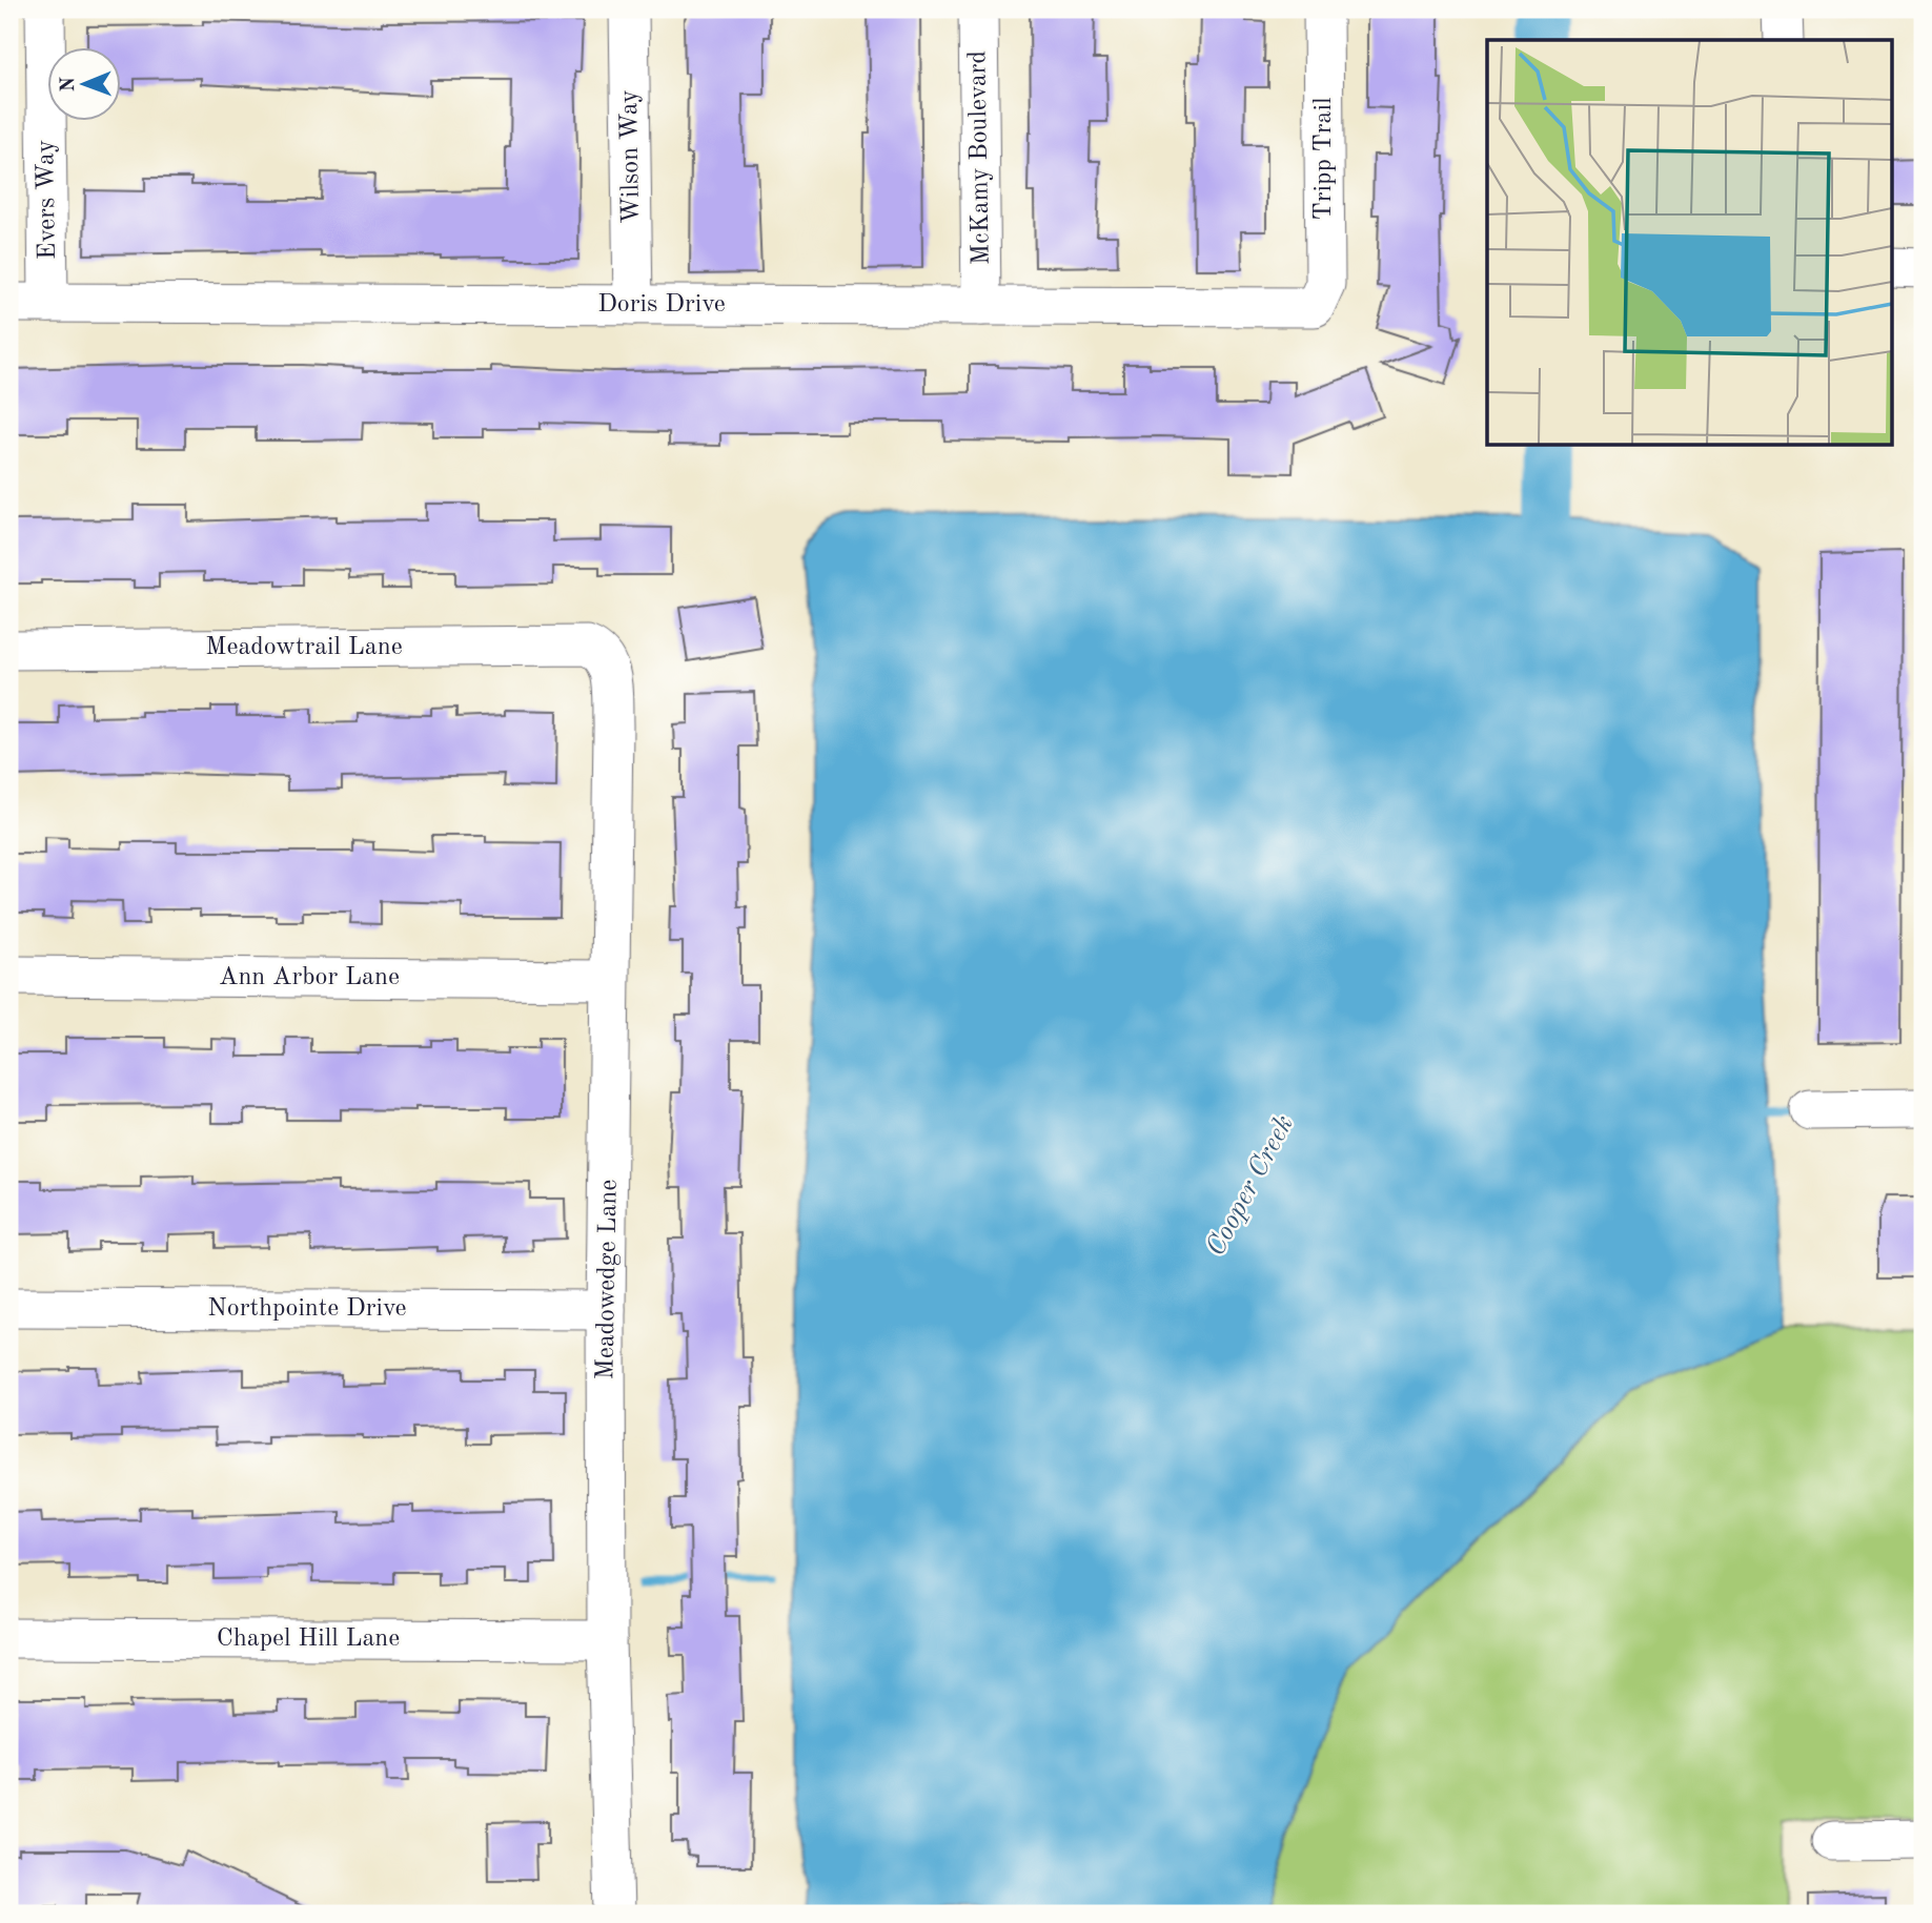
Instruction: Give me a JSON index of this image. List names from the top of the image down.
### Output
{
  "streets": {
    "street": [
      "Wilson Way",
      "McKamy Boulevard",
      "Tripp Trail",
      "Evers Way",
      "Doris Drive",
      "Meadowtrail Lane",
      "Ann Arbor Lane",
      "Meadowedge Lane",
      "Northpointe Drive",
      "Chapel Hill Lane"
    ]
  },
  "crossings": [
    ["Wilson Way", "Doris Drive"],
    ["McKamy Boulevard", "Doris Drive"],
    ["Tripp Trail", "Doris Drive"],
    ["Evers Way", "Doris Drive"],
    ["Meadowtrail Lane", "Meadowedge Lane"],
    ["Ann Arbor Lane", "Meadowedge Lane"],
    ["Meadowedge Lane", "Northpointe Drive"],
    ["Meadowedge Lane", "Chapel Hill Lane"]
  ],
  "water": ["Cooper Creek"],
  "north": "left"
}
